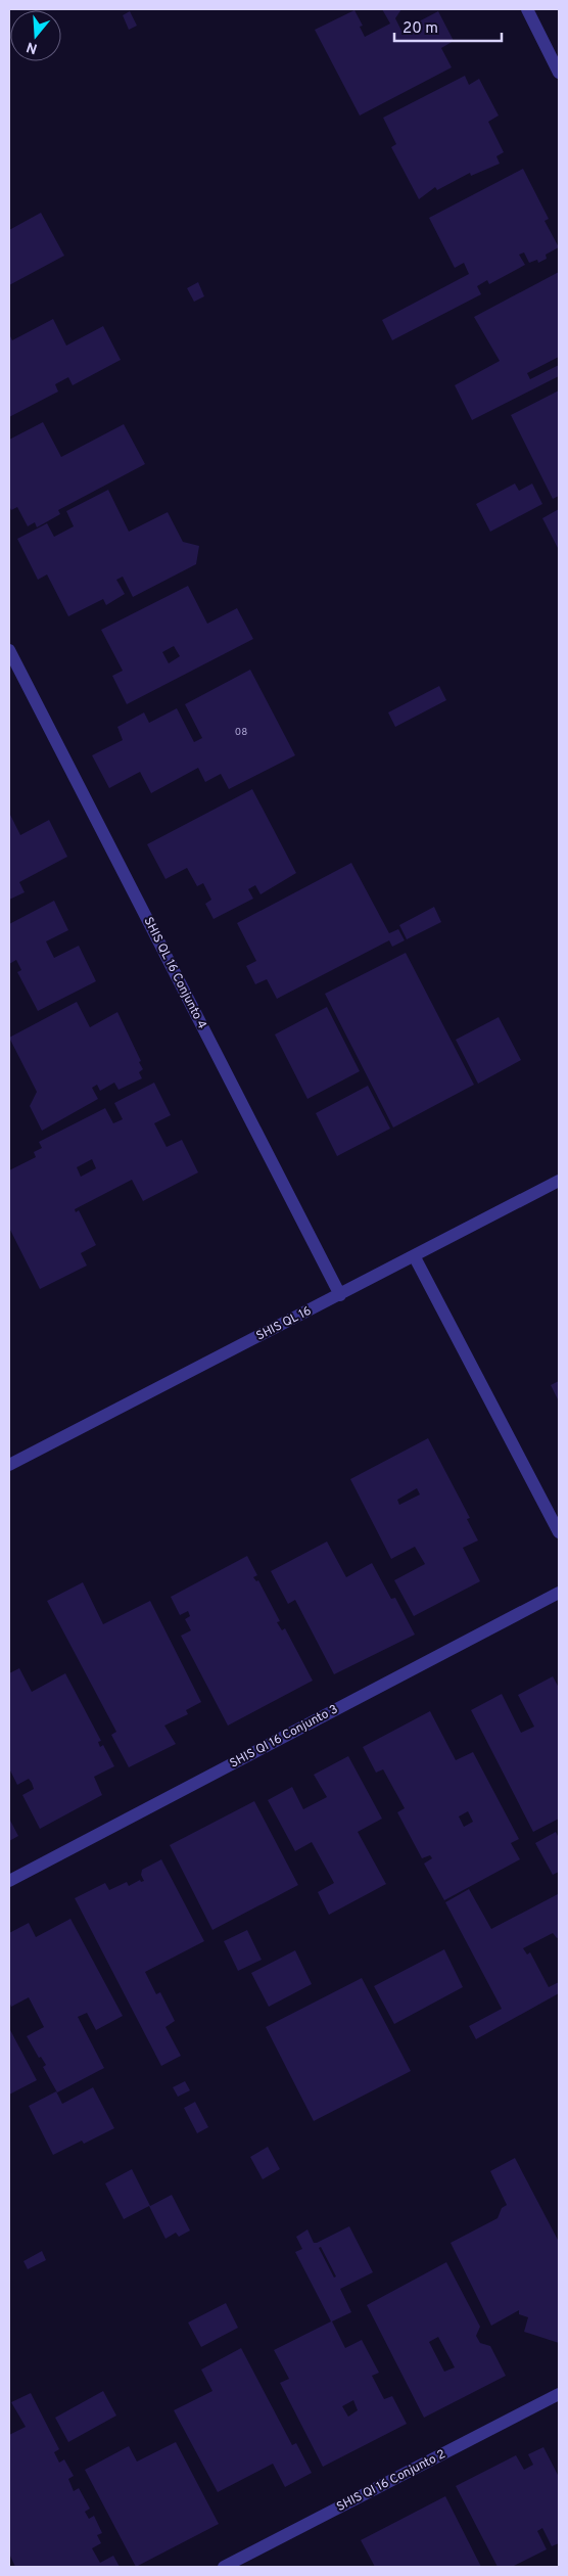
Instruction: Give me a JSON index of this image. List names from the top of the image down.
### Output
{
  "streets": {
    "street": [
      "SHIS QL 16 Conjunto 4",
      "SHIS QL 16",
      "SHIS QI 16 Conjunto 3",
      "SHIS QI 16 Conjunto 2"
    ]
  },
  "crossings": [
    ["SHIS QL 16 Conjunto 4", "SHIS QL 16"]
  ],
  "house_numbers": ["08"],
  "scale_bar": "20 m",
  "north": "bottom"
}
